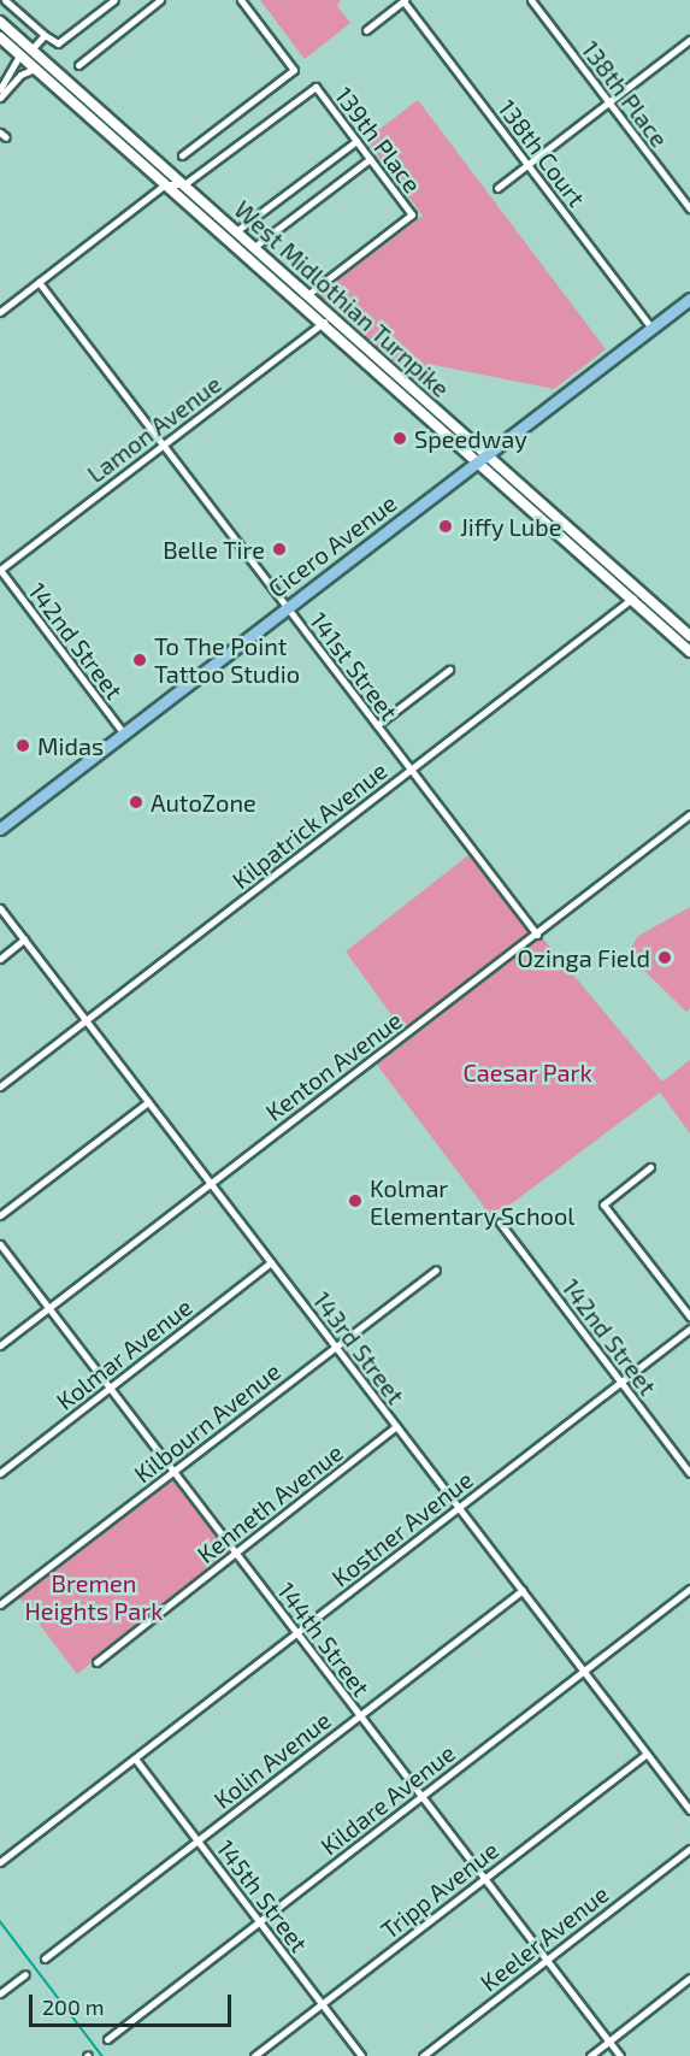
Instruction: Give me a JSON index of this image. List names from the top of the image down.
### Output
{
  "streets": {
    "main road": ["West Midlothian Turnpike", "Cicero Avenue"],
    "street": [
      "138th Place",
      "139th Place",
      "138th Court",
      "Lamon Avenue",
      "142nd Street",
      "141st Street",
      "Kilpatrick Avenue",
      "Kenton Avenue",
      "143rd Street",
      "Kolmar Avenue",
      "Kilbourn Avenue",
      "Kenneth Avenue",
      "Kostner Avenue",
      "144th Street",
      "Kolin Avenue",
      "Kildare Avenue",
      "Tripp Avenue",
      "145th Street",
      "Keeler Avenue"
    ]
  },
  "crossings": [
    ["139th Place", "West Midlothian Turnpike"],
    ["138th Court", "Cicero Avenue"],
    ["West Midlothian Turnpike", "Lamon Avenue"],
    ["West Midlothian Turnpike", "Cicero Avenue"],
    ["West Midlothian Turnpike", "Kilpatrick Avenue"],
    ["Lamon Avenue", "142nd Street"],
    ["Lamon Avenue", "141st Street"],
    ["Cicero Avenue", "142nd Street"],
    ["Cicero Avenue", "141st Street"],
    ["142nd Street", "Kostner Avenue"],
    ["141st Street", "Kilpatrick Avenue"],
    ["141st Street", "Kenton Avenue"],
    ["Kilpatrick Avenue", "143rd Street"],
    ["Kenton Avenue", "143rd Street"],
    ["Kenton Avenue", "144th Street"],
    ["143rd Street", "Kolmar Avenue"],
    ["143rd Street", "Kilbourn Avenue"],
    ["143rd Street", "Kenneth Avenue"],
    ["143rd Street", "Kostner Avenue"],
    ["143rd Street", "Kolin Avenue"],
    ["143rd Street", "Kildare Avenue"],
    ["143rd Street", "Tripp Avenue"],
    ["Kolmar Avenue", "144th Street"],
    ["Kilbourn Avenue", "144th Street"],
    ["Kenneth Avenue", "144th Street"],
    ["Kostner Avenue", "144th Street"],
    ["Kostner Avenue", "145th Street"],
    ["144th Street", "Kolin Avenue"],
    ["144th Street", "Kildare Avenue"],
    ["144th Street", "Tripp Avenue"],
    ["144th Street", "Keeler Avenue"],
    ["Kolin Avenue", "145th Street"],
    ["Kildare Avenue", "145th Street"],
    ["Tripp Avenue", "145th Street"]
  ],
  "parks": ["Caesar Park", "Bremen Heights Park"],
  "places": [
    "Speedway",
    "Jiffy Lube",
    "Belle Tire",
    "To The Point Tattoo Studio",
    "Midas",
    "AutoZone",
    "Ozinga Field",
    "Kolmar Elementary School"
  ],
  "scale_bar": "200 m"
}
